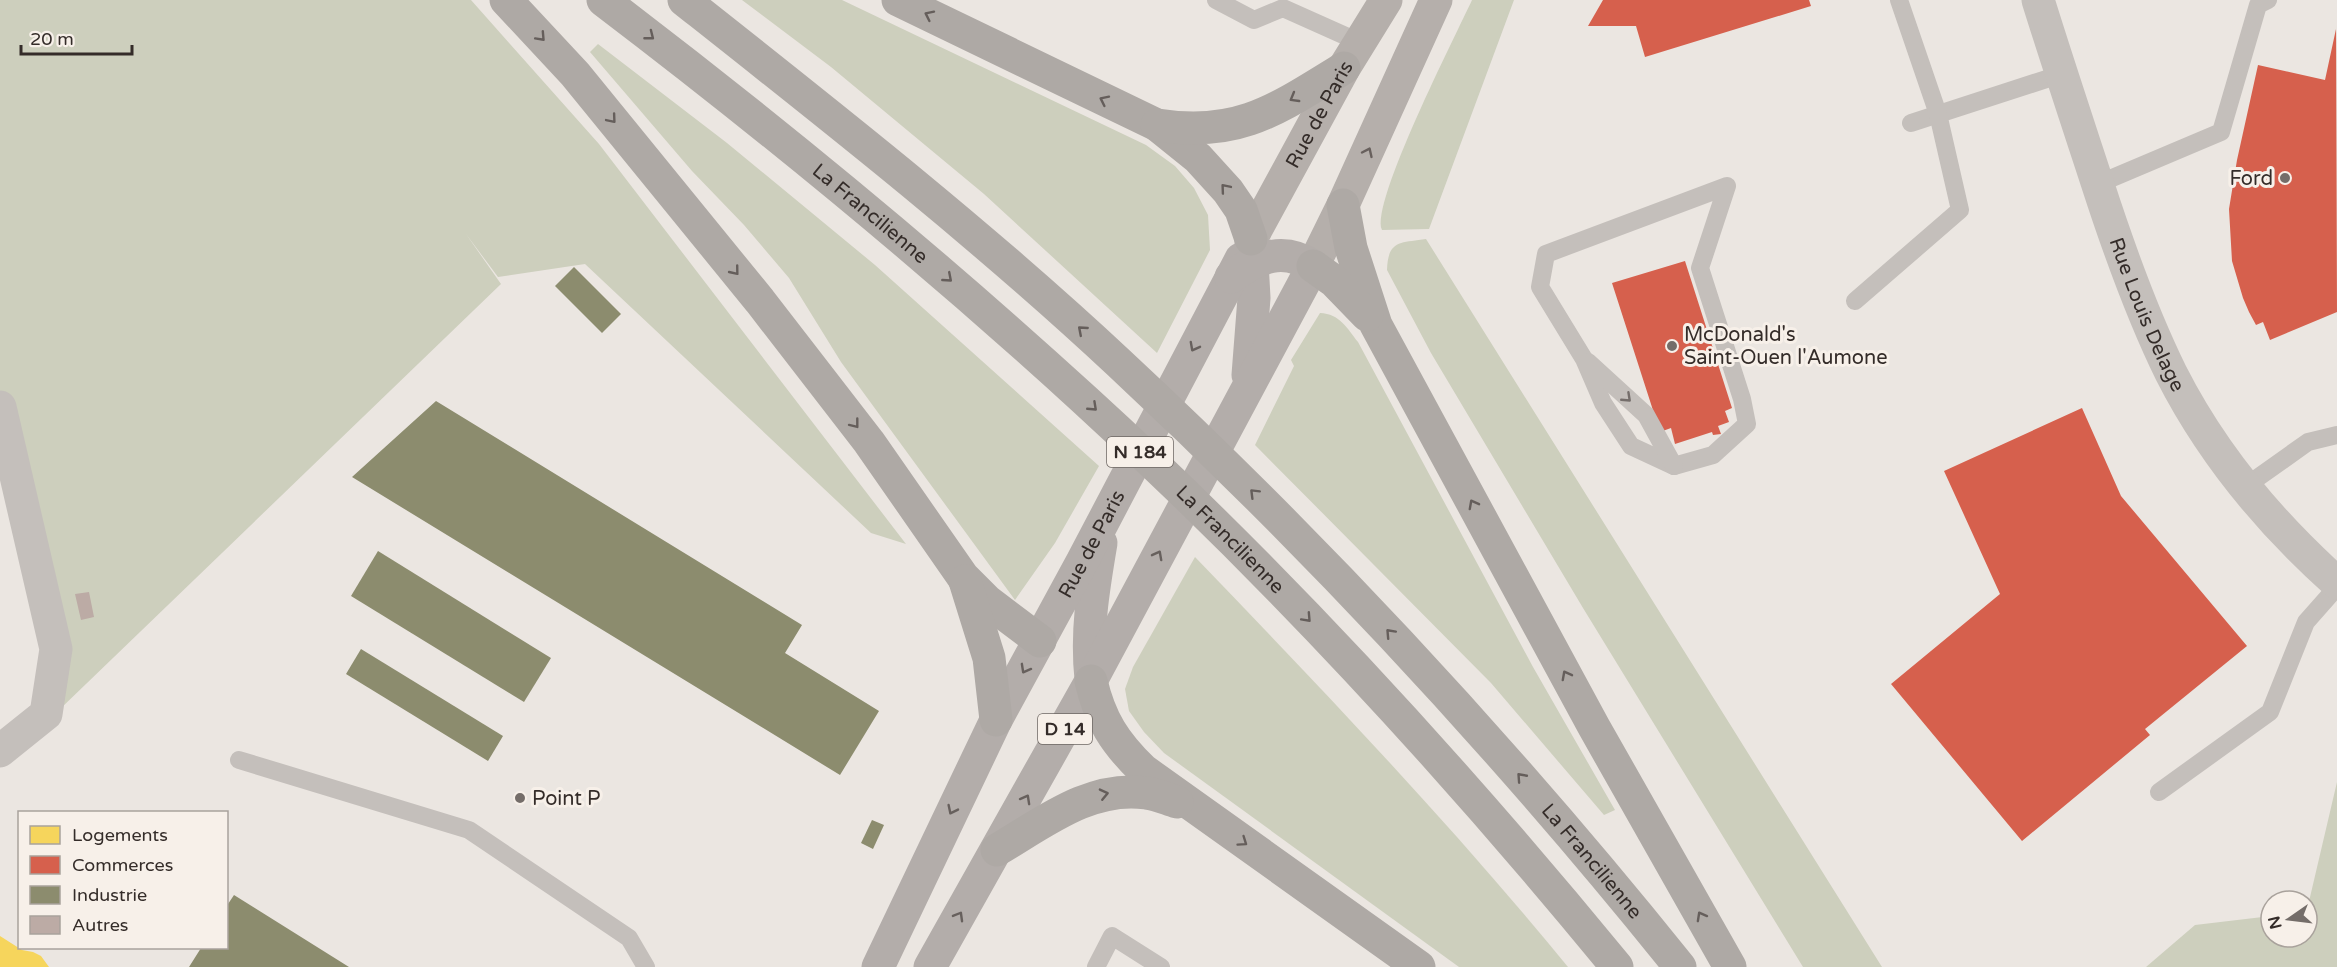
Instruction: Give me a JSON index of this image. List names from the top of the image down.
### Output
{
  "streets": {
    "highway": ["La Francilienne", "N 184"],
    "main road": ["Rue de Paris", "D 14"],
    "street": ["Rue Louis Delage"]
  },
  "crossings": [
    ["Rue de Paris", "D 14"]
  ],
  "places": ["Ford", "McDonald's Saint-Ouen l'Aumone", "Point P"],
  "legend": [
    "Logements",
    "Commerces",
    "Industrie",
    "Autres"
  ],
  "scale_bar": "20 m",
  "north": "left"
}
